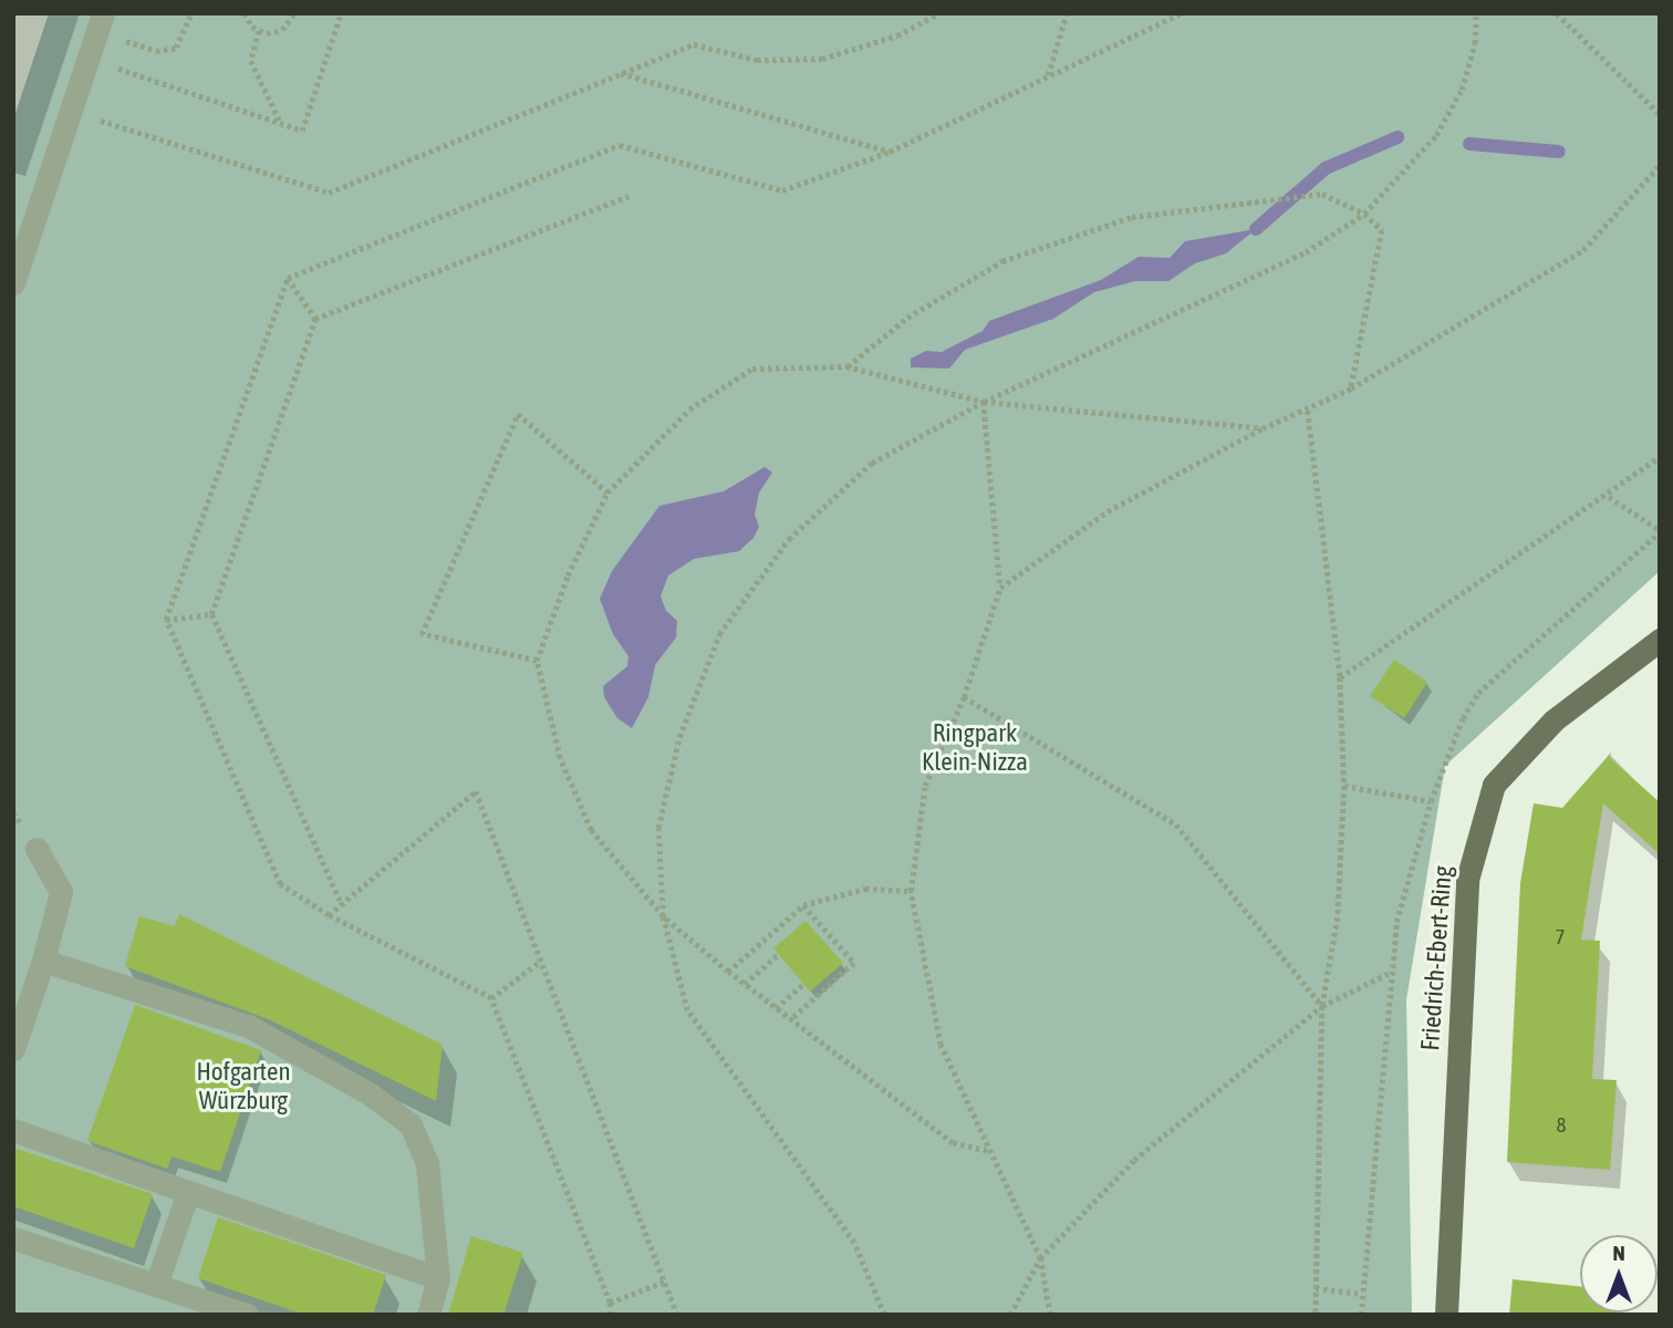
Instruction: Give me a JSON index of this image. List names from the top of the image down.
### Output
{
  "streets": {
    "main road": ["Friedrich-Ebert-Ring"]
  },
  "parks": ["Ringpark Klein-Nizza", "Hofgarten Würzburg"],
  "house_numbers": ["7", "8"],
  "north": "top"
}
